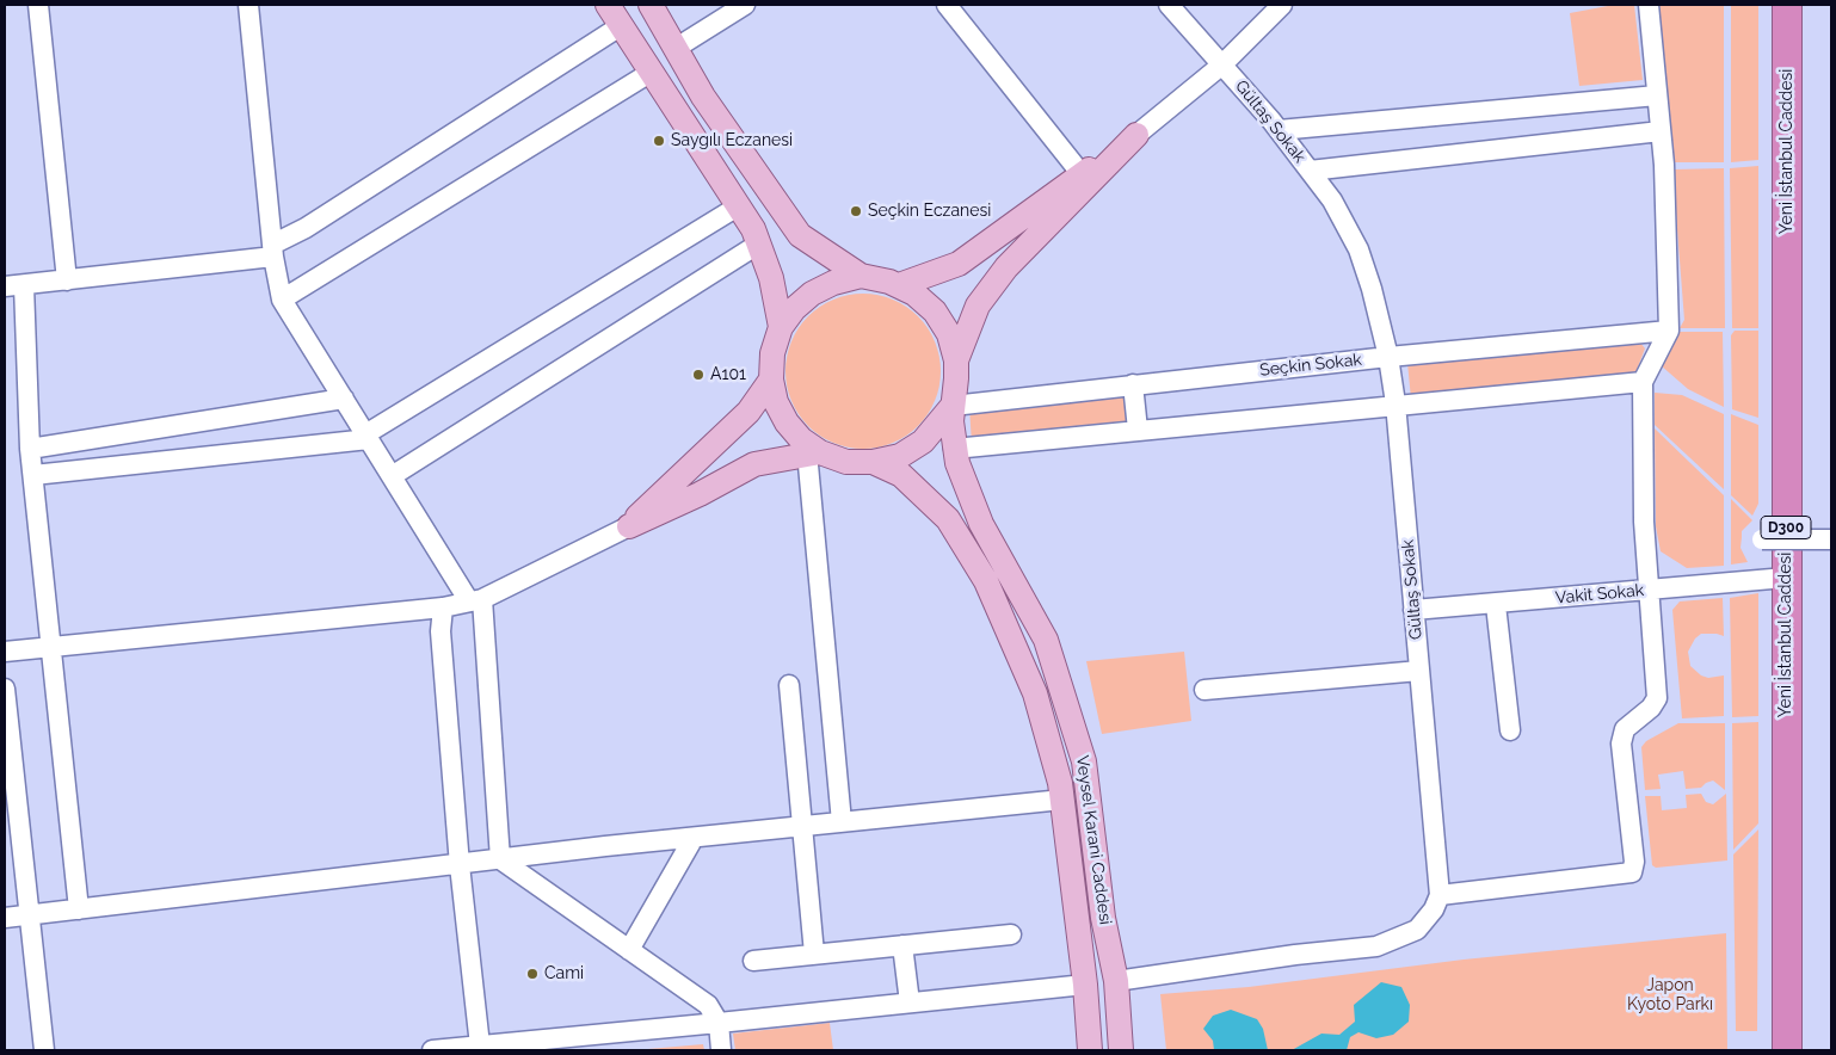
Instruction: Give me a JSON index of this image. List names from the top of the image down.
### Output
{
  "streets": {
    "highway": ["Yeni İstanbul Caddesi", "D300"],
    "main road": ["Veysel Karani Caddesi"],
    "street": ["Gültaş Sokak", "Seçkin Sokak", "Vakit Sokak"]
  },
  "crossings": [
    ["Gültaş Sokak", "Seçkin Sokak"],
    ["Gültaş Sokak", "Vakit Sokak"],
    ["Yeni İstanbul Caddesi", "Vakit Sokak"],
    ["Seçkin Sokak", "Veysel Karani Caddesi"]
  ],
  "parks": ["Japon Kyoto Parkı"],
  "places": [
    "Saygılı Eczanesi",
    "Seçkin Eczanesi",
    "A101",
    "Cami"
  ]
}
